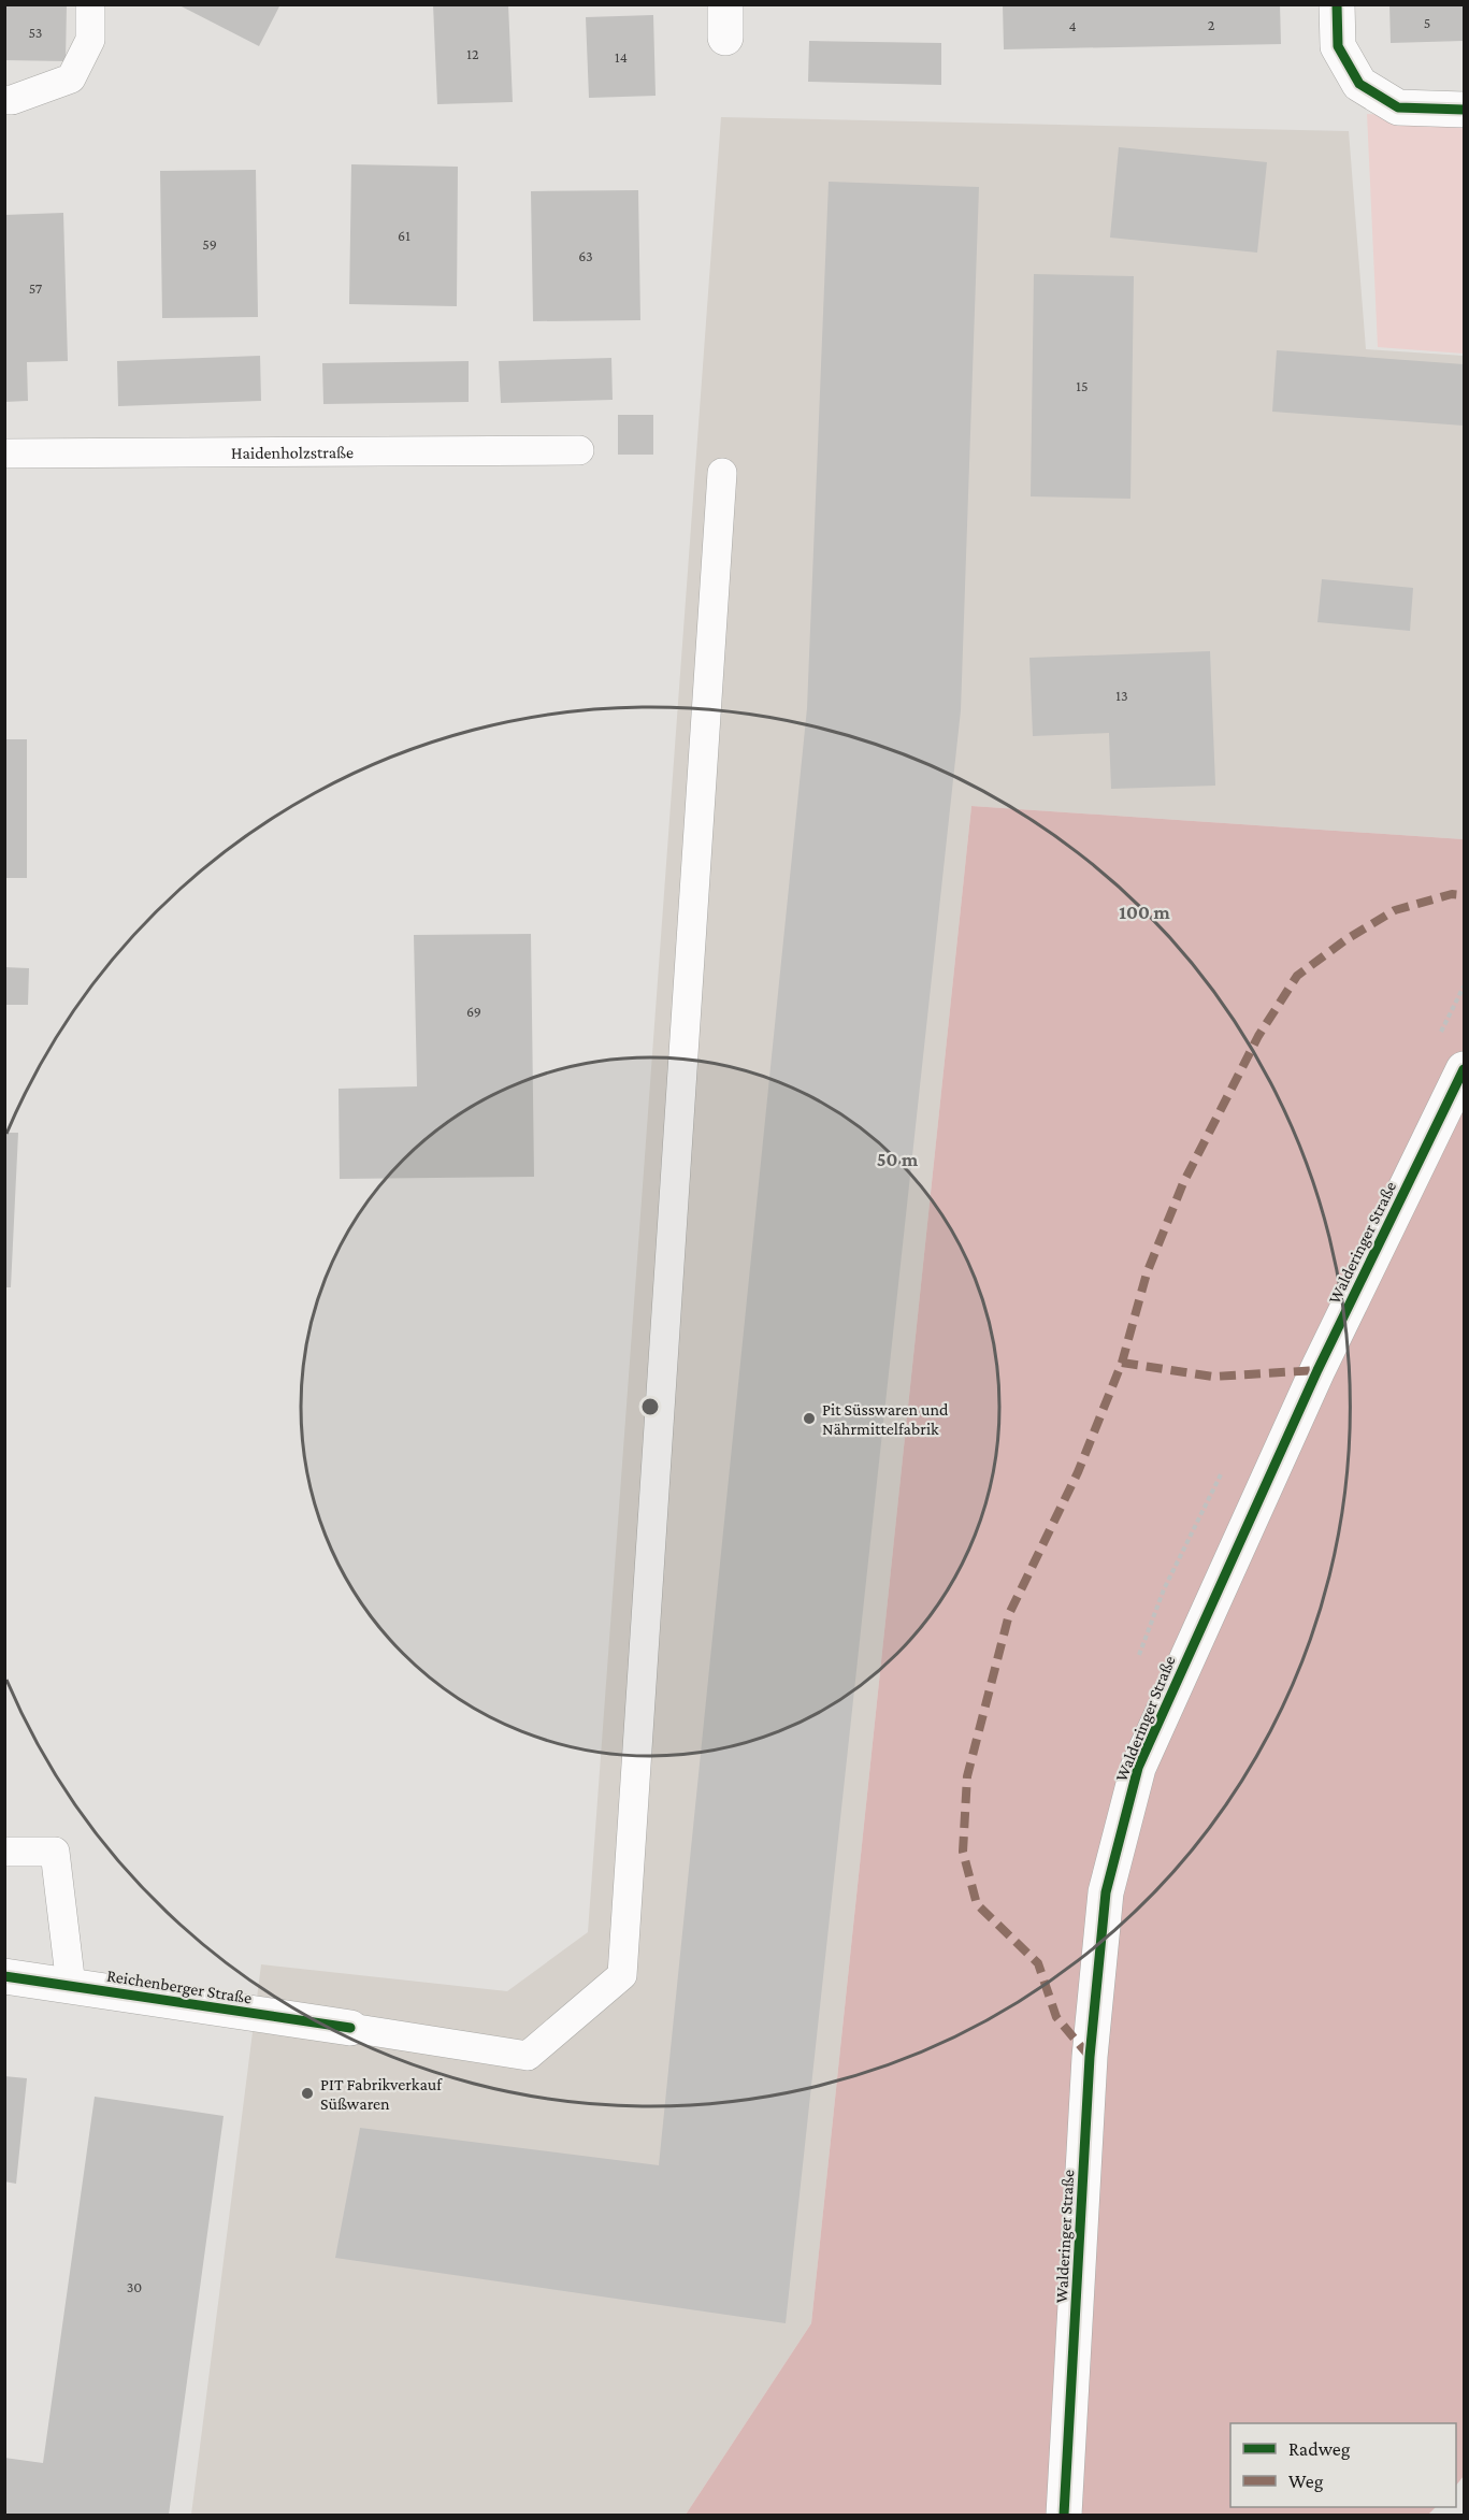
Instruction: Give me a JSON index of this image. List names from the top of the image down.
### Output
{
  "streets": {
    "street": ["Walderinger Straße", "Reichenberger Straße"],
    "lane": ["Haidenholzstraße"]
  },
  "places": ["Pit Süsswaren und Nährmittelfabrik", "PIT Fabrikverkauf Süßwaren"],
  "house_numbers": [
    "5",
    "2",
    "4",
    "53",
    "12",
    "14",
    "61",
    "59",
    "63",
    "57",
    "15",
    "13",
    "69",
    "30"
  ],
  "legend": ["Radweg", "Weg"],
  "rings": ["100 m", "50 m"]
}
